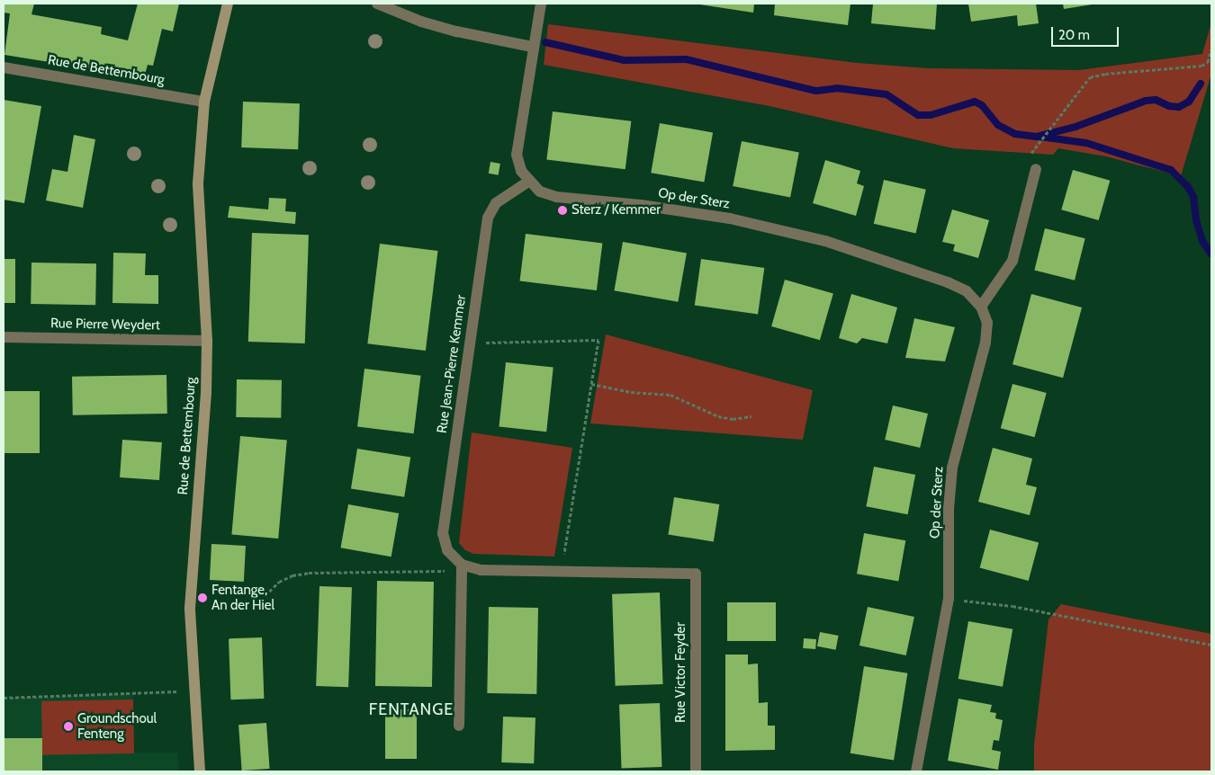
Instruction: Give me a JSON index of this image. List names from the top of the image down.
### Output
{
  "streets": {
    "main road": ["Rue de Bettembourg"],
    "street": [
      "Op der Sterz",
      "Rue Pierre Weydert",
      "Rue Jean-Pierre Kemmer",
      "Rue Victor Feyder"
    ]
  },
  "crossings": [
    ["Rue de Bettembourg", "Rue Pierre Weydert"],
    ["Op der Sterz", "Rue Jean-Pierre Kemmer"],
    ["Rue Jean-Pierre Kemmer", "Rue Victor Feyder"]
  ],
  "districts": ["FENTANGE"],
  "places": ["Sterz / Kemmer", "Fentange, An der Hiel", "Groundschoul Fenteng"],
  "scale_bar": "20 m"
}
